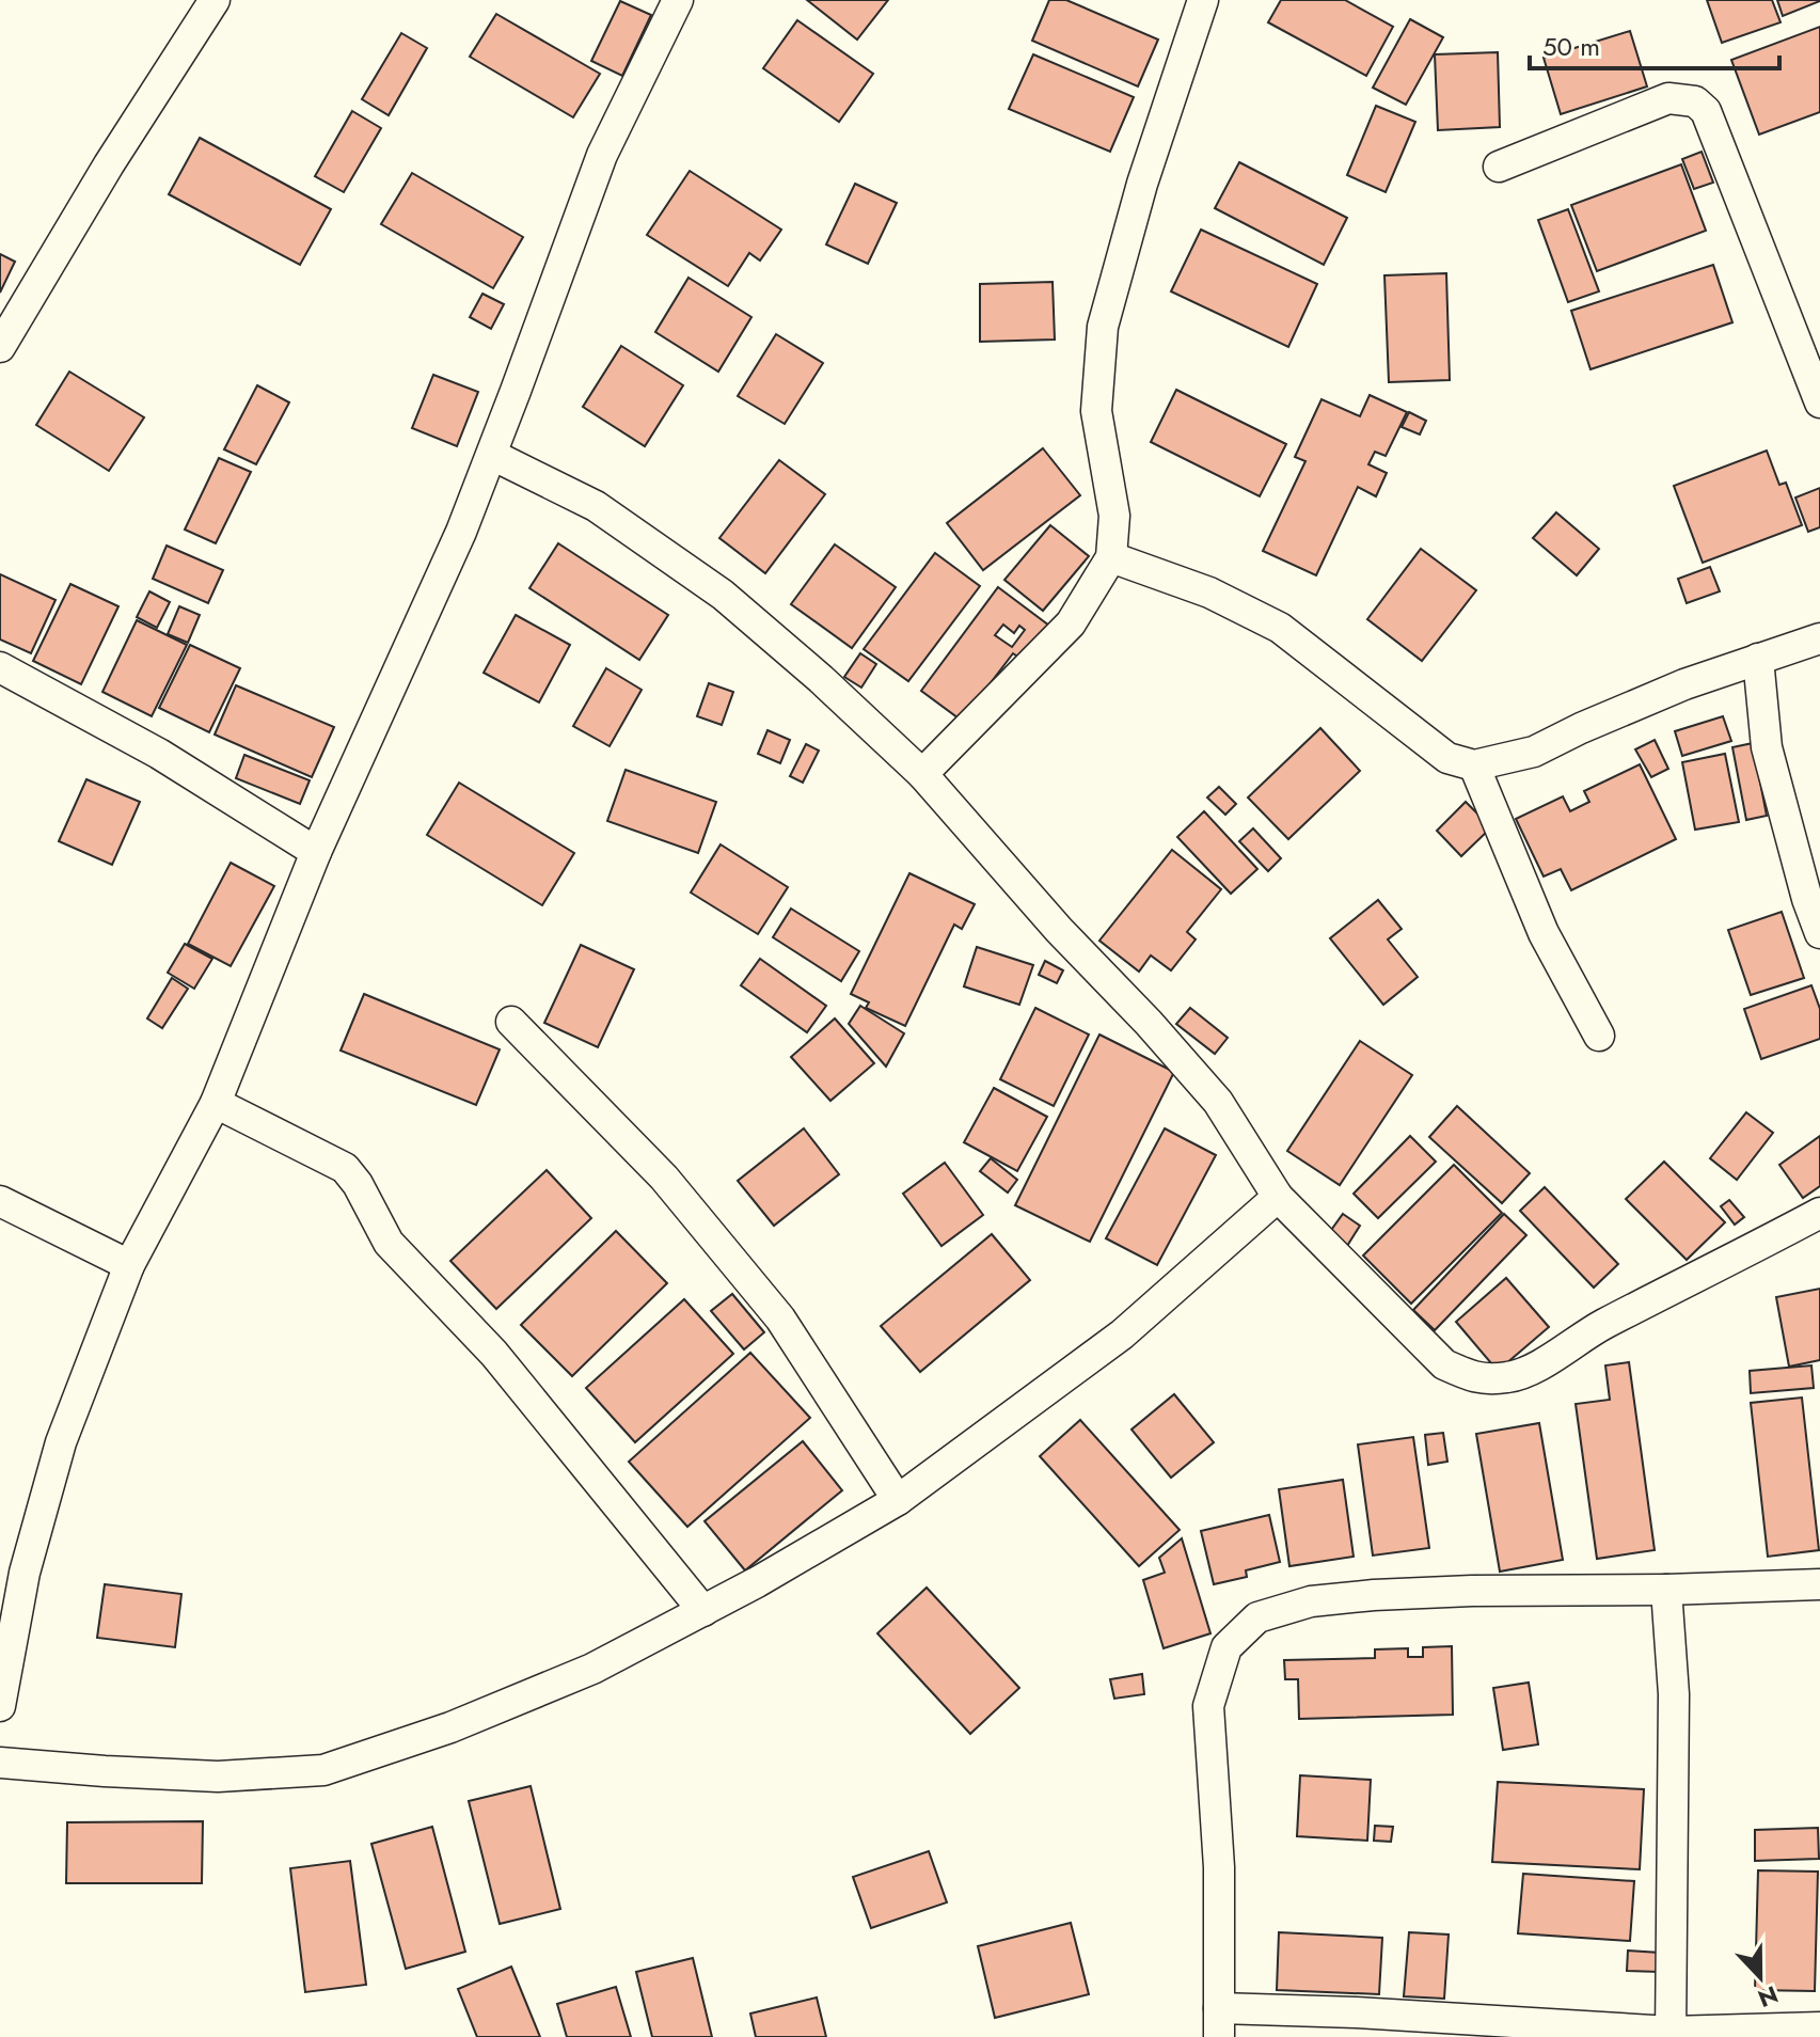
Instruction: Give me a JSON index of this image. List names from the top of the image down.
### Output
{
  "scale_bar": "50 m",
  "north": "bottom"
}
